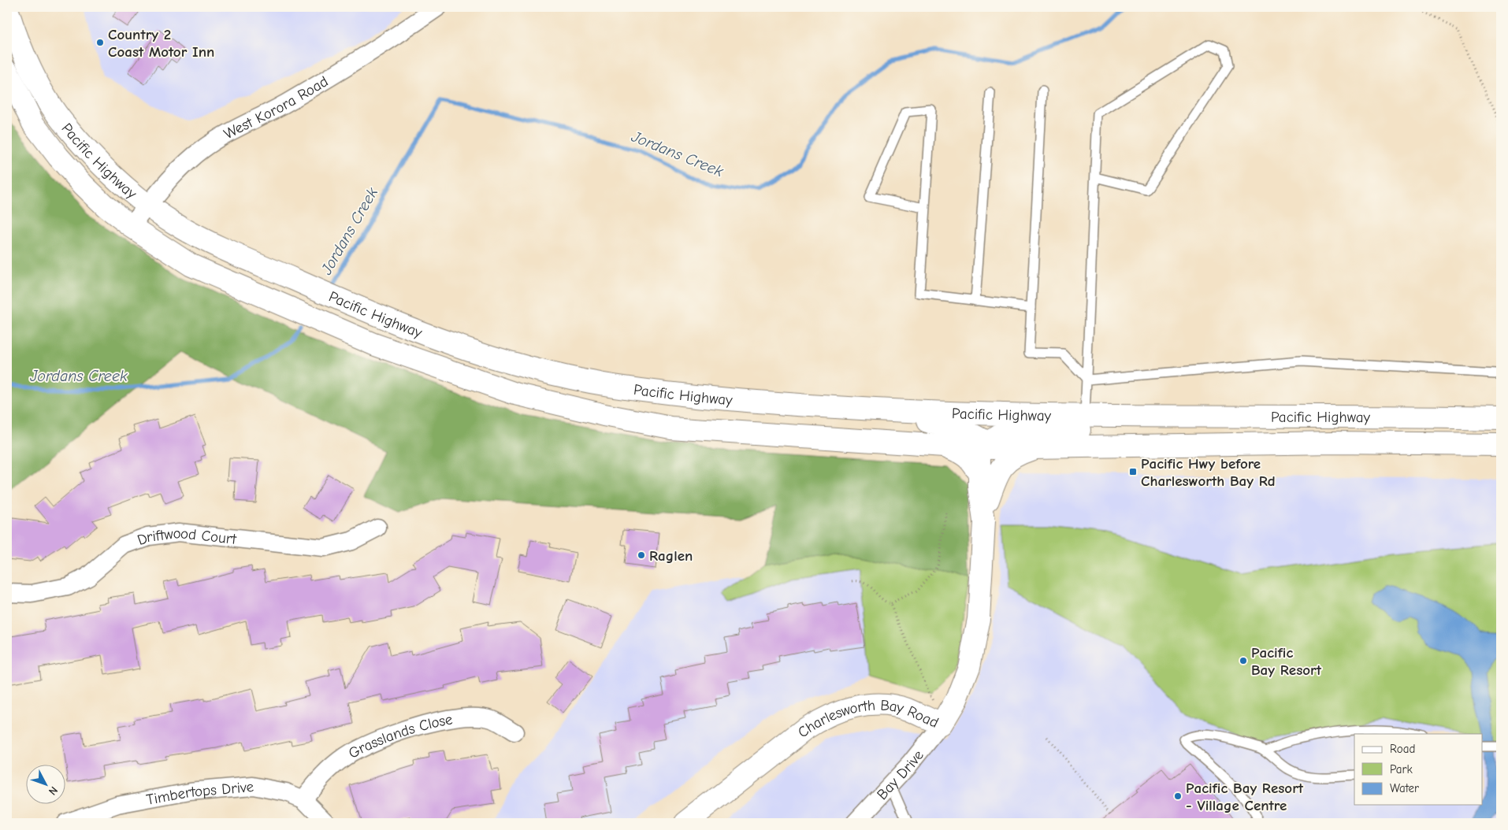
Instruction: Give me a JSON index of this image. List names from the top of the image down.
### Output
{
  "streets": {
    "main road": ["Pacific Highway", "Charlesworth Bay Road"],
    "street": [
      "West Korora Road",
      "Driftwood Court",
      "Grasslands Close",
      "Bay Drive",
      "Timbertops Drive"
    ]
  },
  "crossings": [
    ["West Korora Road", "Pacific Highway"],
    ["Pacific Highway", "Charlesworth Bay Road"],
    ["Charlesworth Bay Road", "Bay Drive"],
    ["Grasslands Close", "Timbertops Drive"]
  ],
  "water": ["Jordans Creek"],
  "places": {
    "other": [
      "Country 2 Coast Motor Inn",
      "Raglen",
      "Pacific Bay Resort",
      "Pacific Bay Resort - Village Centre"
    ],
    "transit": ["Pacific Hwy before Charlesworth Bay Rd"]
  },
  "legend": ["Road", "Park", "Water"],
  "north": "bottom right"
}
